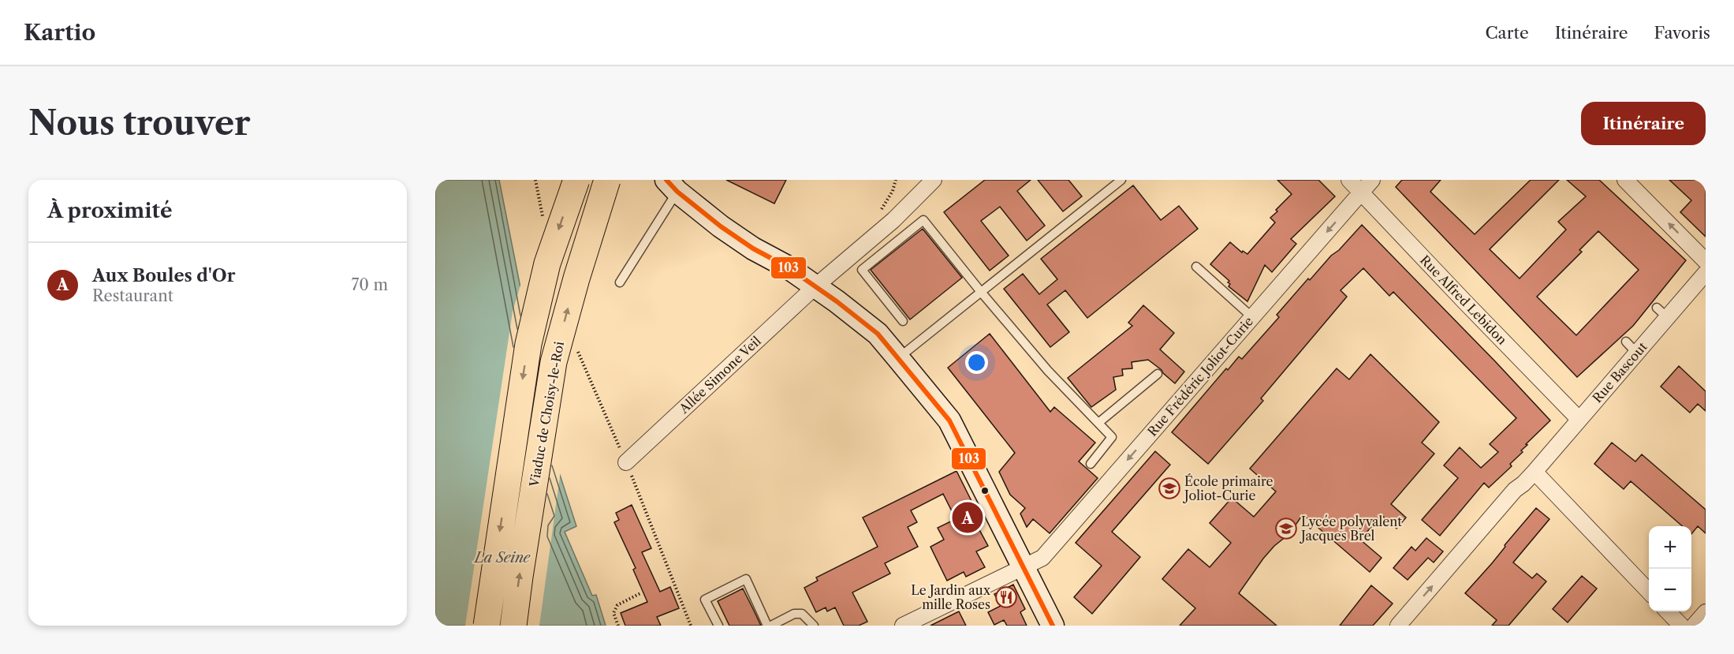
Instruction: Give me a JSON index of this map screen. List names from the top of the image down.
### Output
{
  "streets": {
    "highway": ["Viaduc de Choisy-le-Roi"],
    "street": [
      "Rue Alfred Lebidon",
      "Rue Bascout",
      "Allée Simone Veil",
      "Rue Frédéric Joliot-Curie"
    ]
  },
  "crossings": [
    ["Rue Alfred Lebidon", "Rue Bascout"],
    ["Rue Alfred Lebidon", "Rue Frédéric Joliot-Curie"]
  ],
  "one_way": ["Rue Bascout", "Rue Frédéric Joliot-Curie"],
  "water": ["La Seine"],
  "places": {
    "school or university": ["École primaire Joliot-Curie", "Lycée polyvalent Jacques Brel"],
    "restaurant": ["Le Jardin aux mille Roses"]
  },
  "lines": ["transit line 103"],
  "page": {
    "header": "Kartio",
    "nav": ["Carte", "Itinéraire", "Favoris"],
    "buttons": "Itinéraire",
    "title": "Nous trouver",
    "heading": "À proximité",
    "list": [
      {
        "mark": "A",
        "name": "Aux Boules d'Or",
        "note": "Restaurant",
        "value": "70 m"
      }
    ],
    "pins": "A",
    "map_buttons": ["+", "−"]
  }
}
